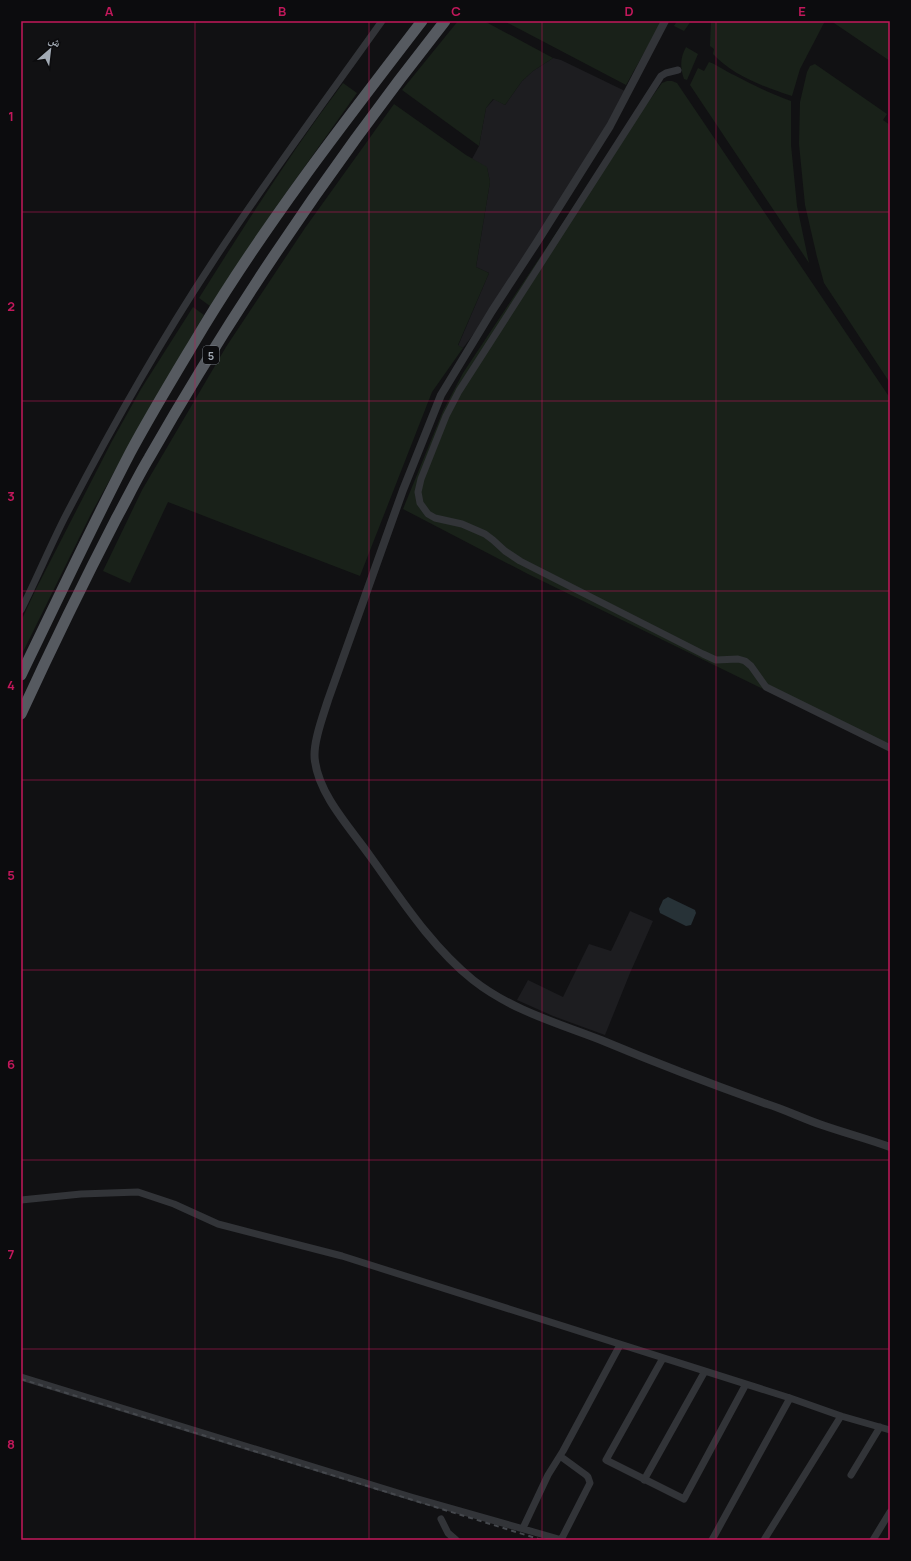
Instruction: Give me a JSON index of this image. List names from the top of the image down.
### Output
{
  "streets": {
    "highway": ["5"]
  },
  "north": "top right",
  "grid": {
    "columns": [
      "A",
      "B",
      "C",
      "D",
      "E"
    ],
    "rows": [
      "1",
      "2",
      "3",
      "4",
      "5",
      "6",
      "7",
      "8"
    ]
  }
}
